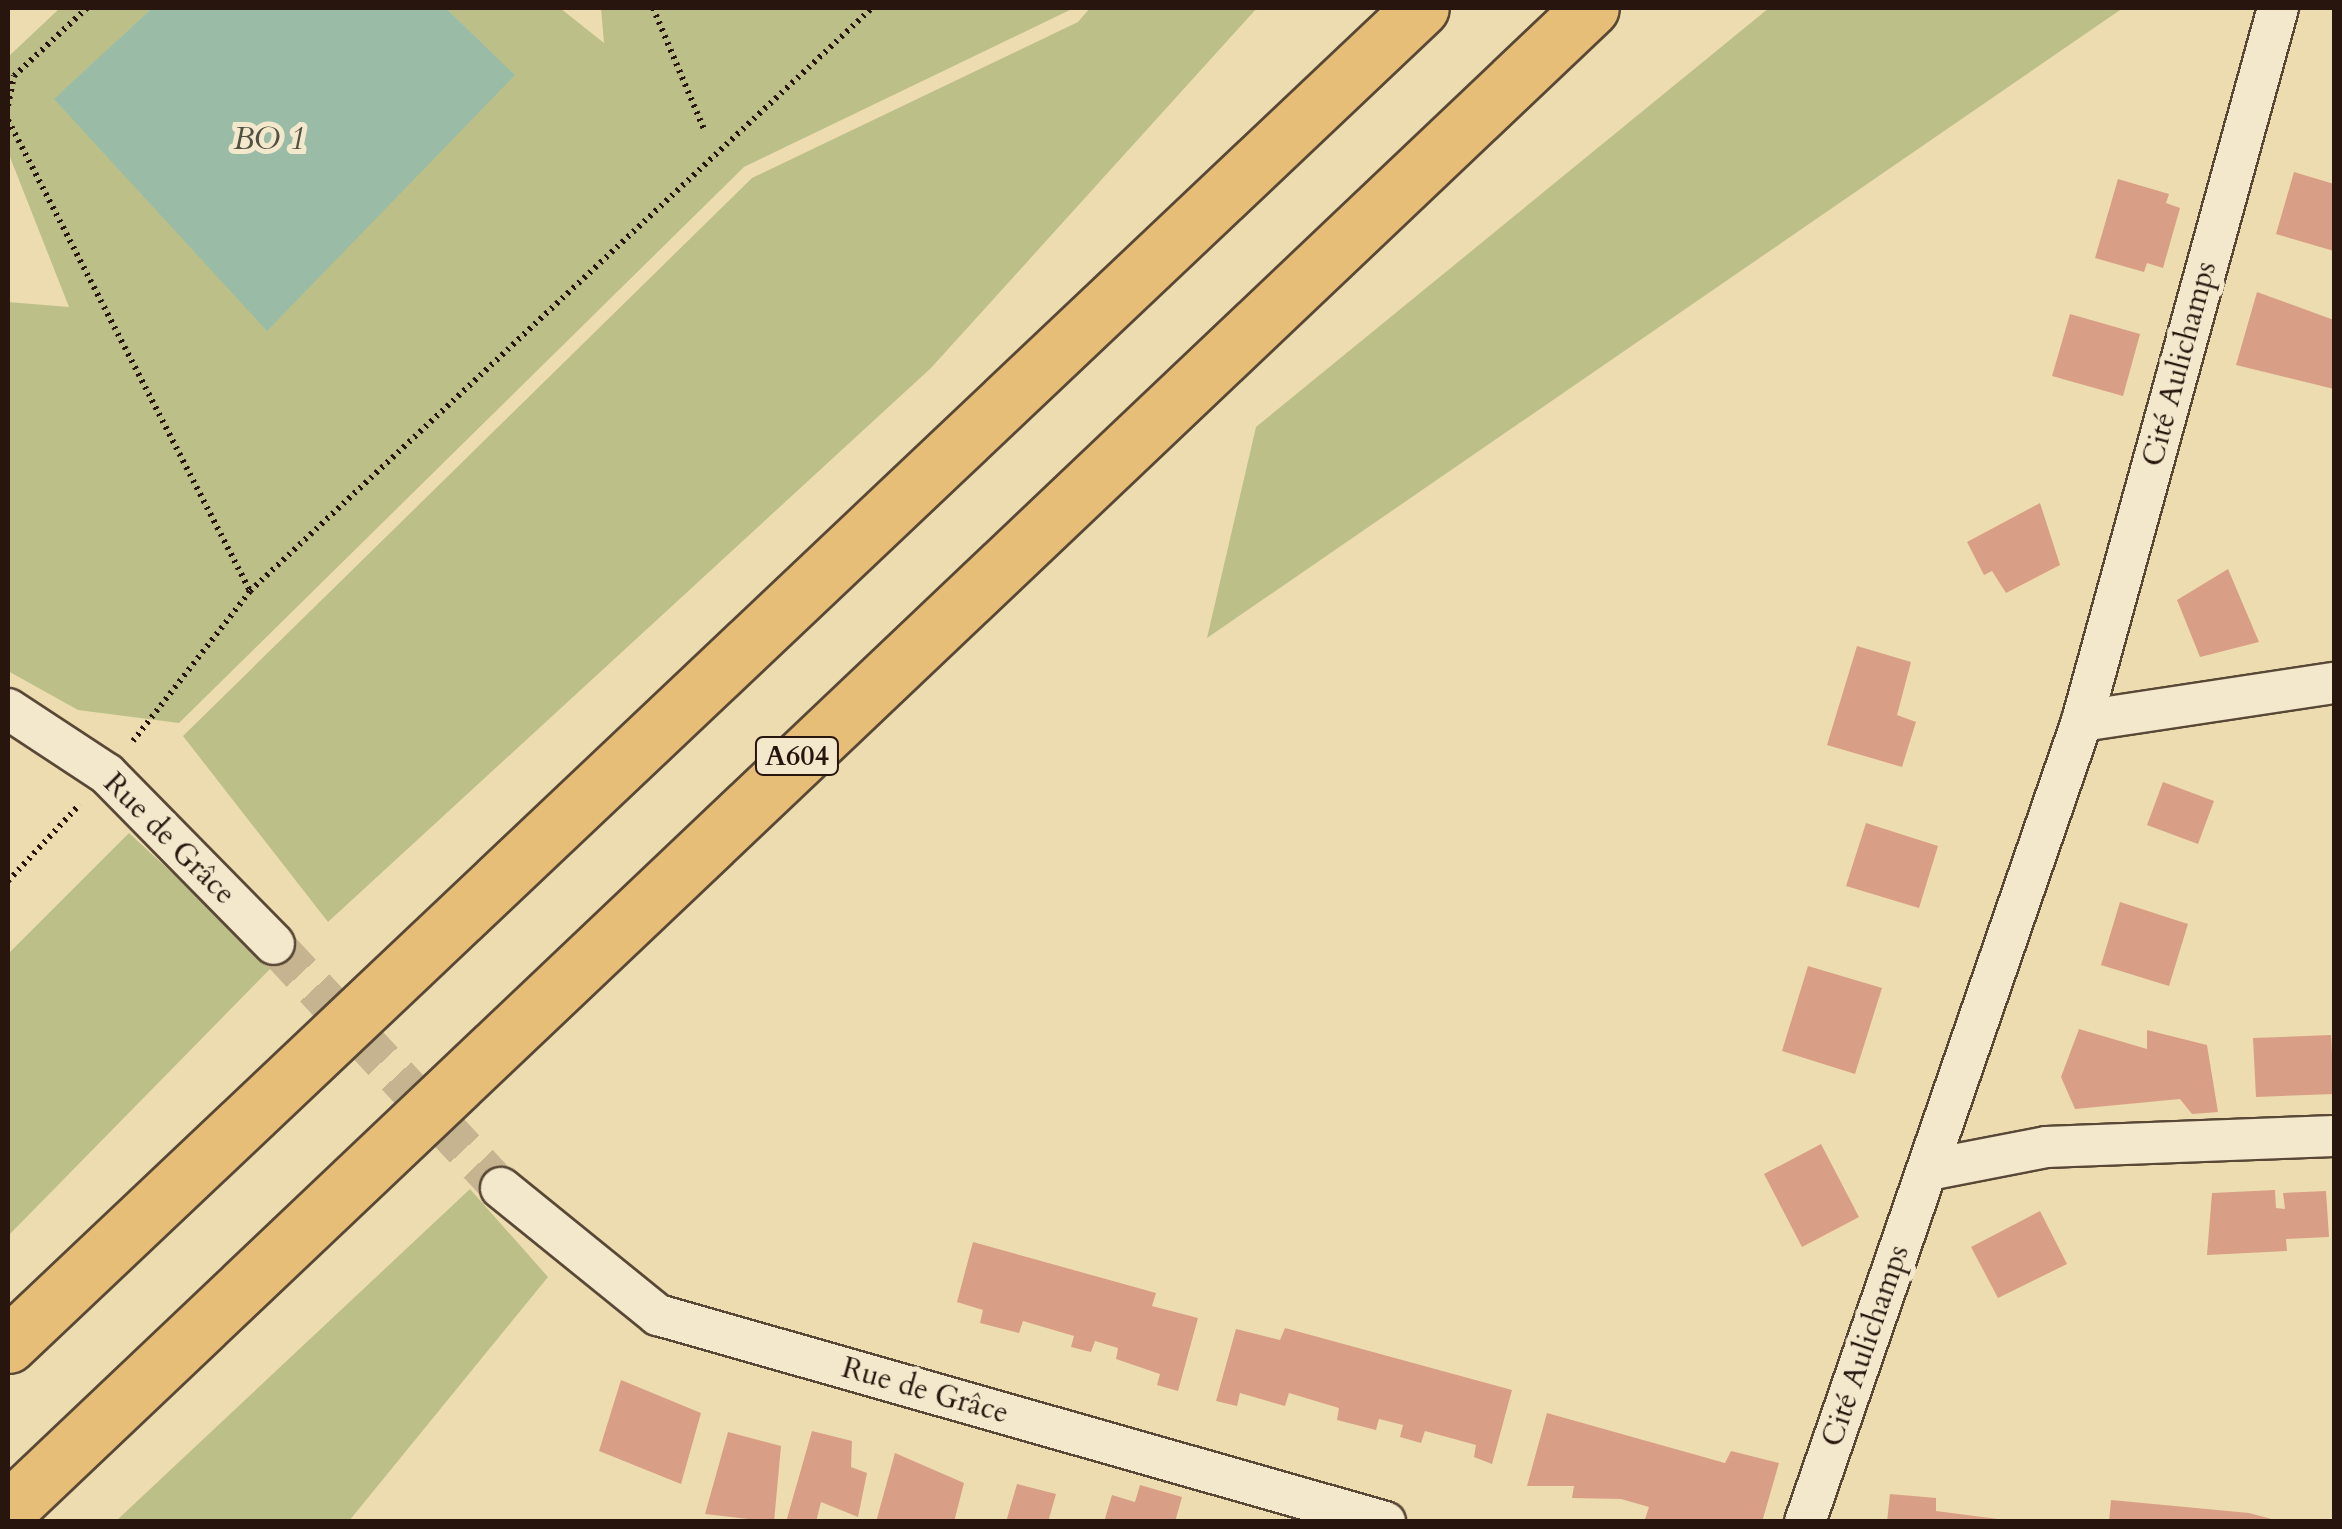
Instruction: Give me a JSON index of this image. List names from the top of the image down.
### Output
{
  "streets": {
    "highway": ["A604"],
    "street": ["Cité Aulichamps", "Rue de Grâce"]
  },
  "water": ["BO 1"]
}
